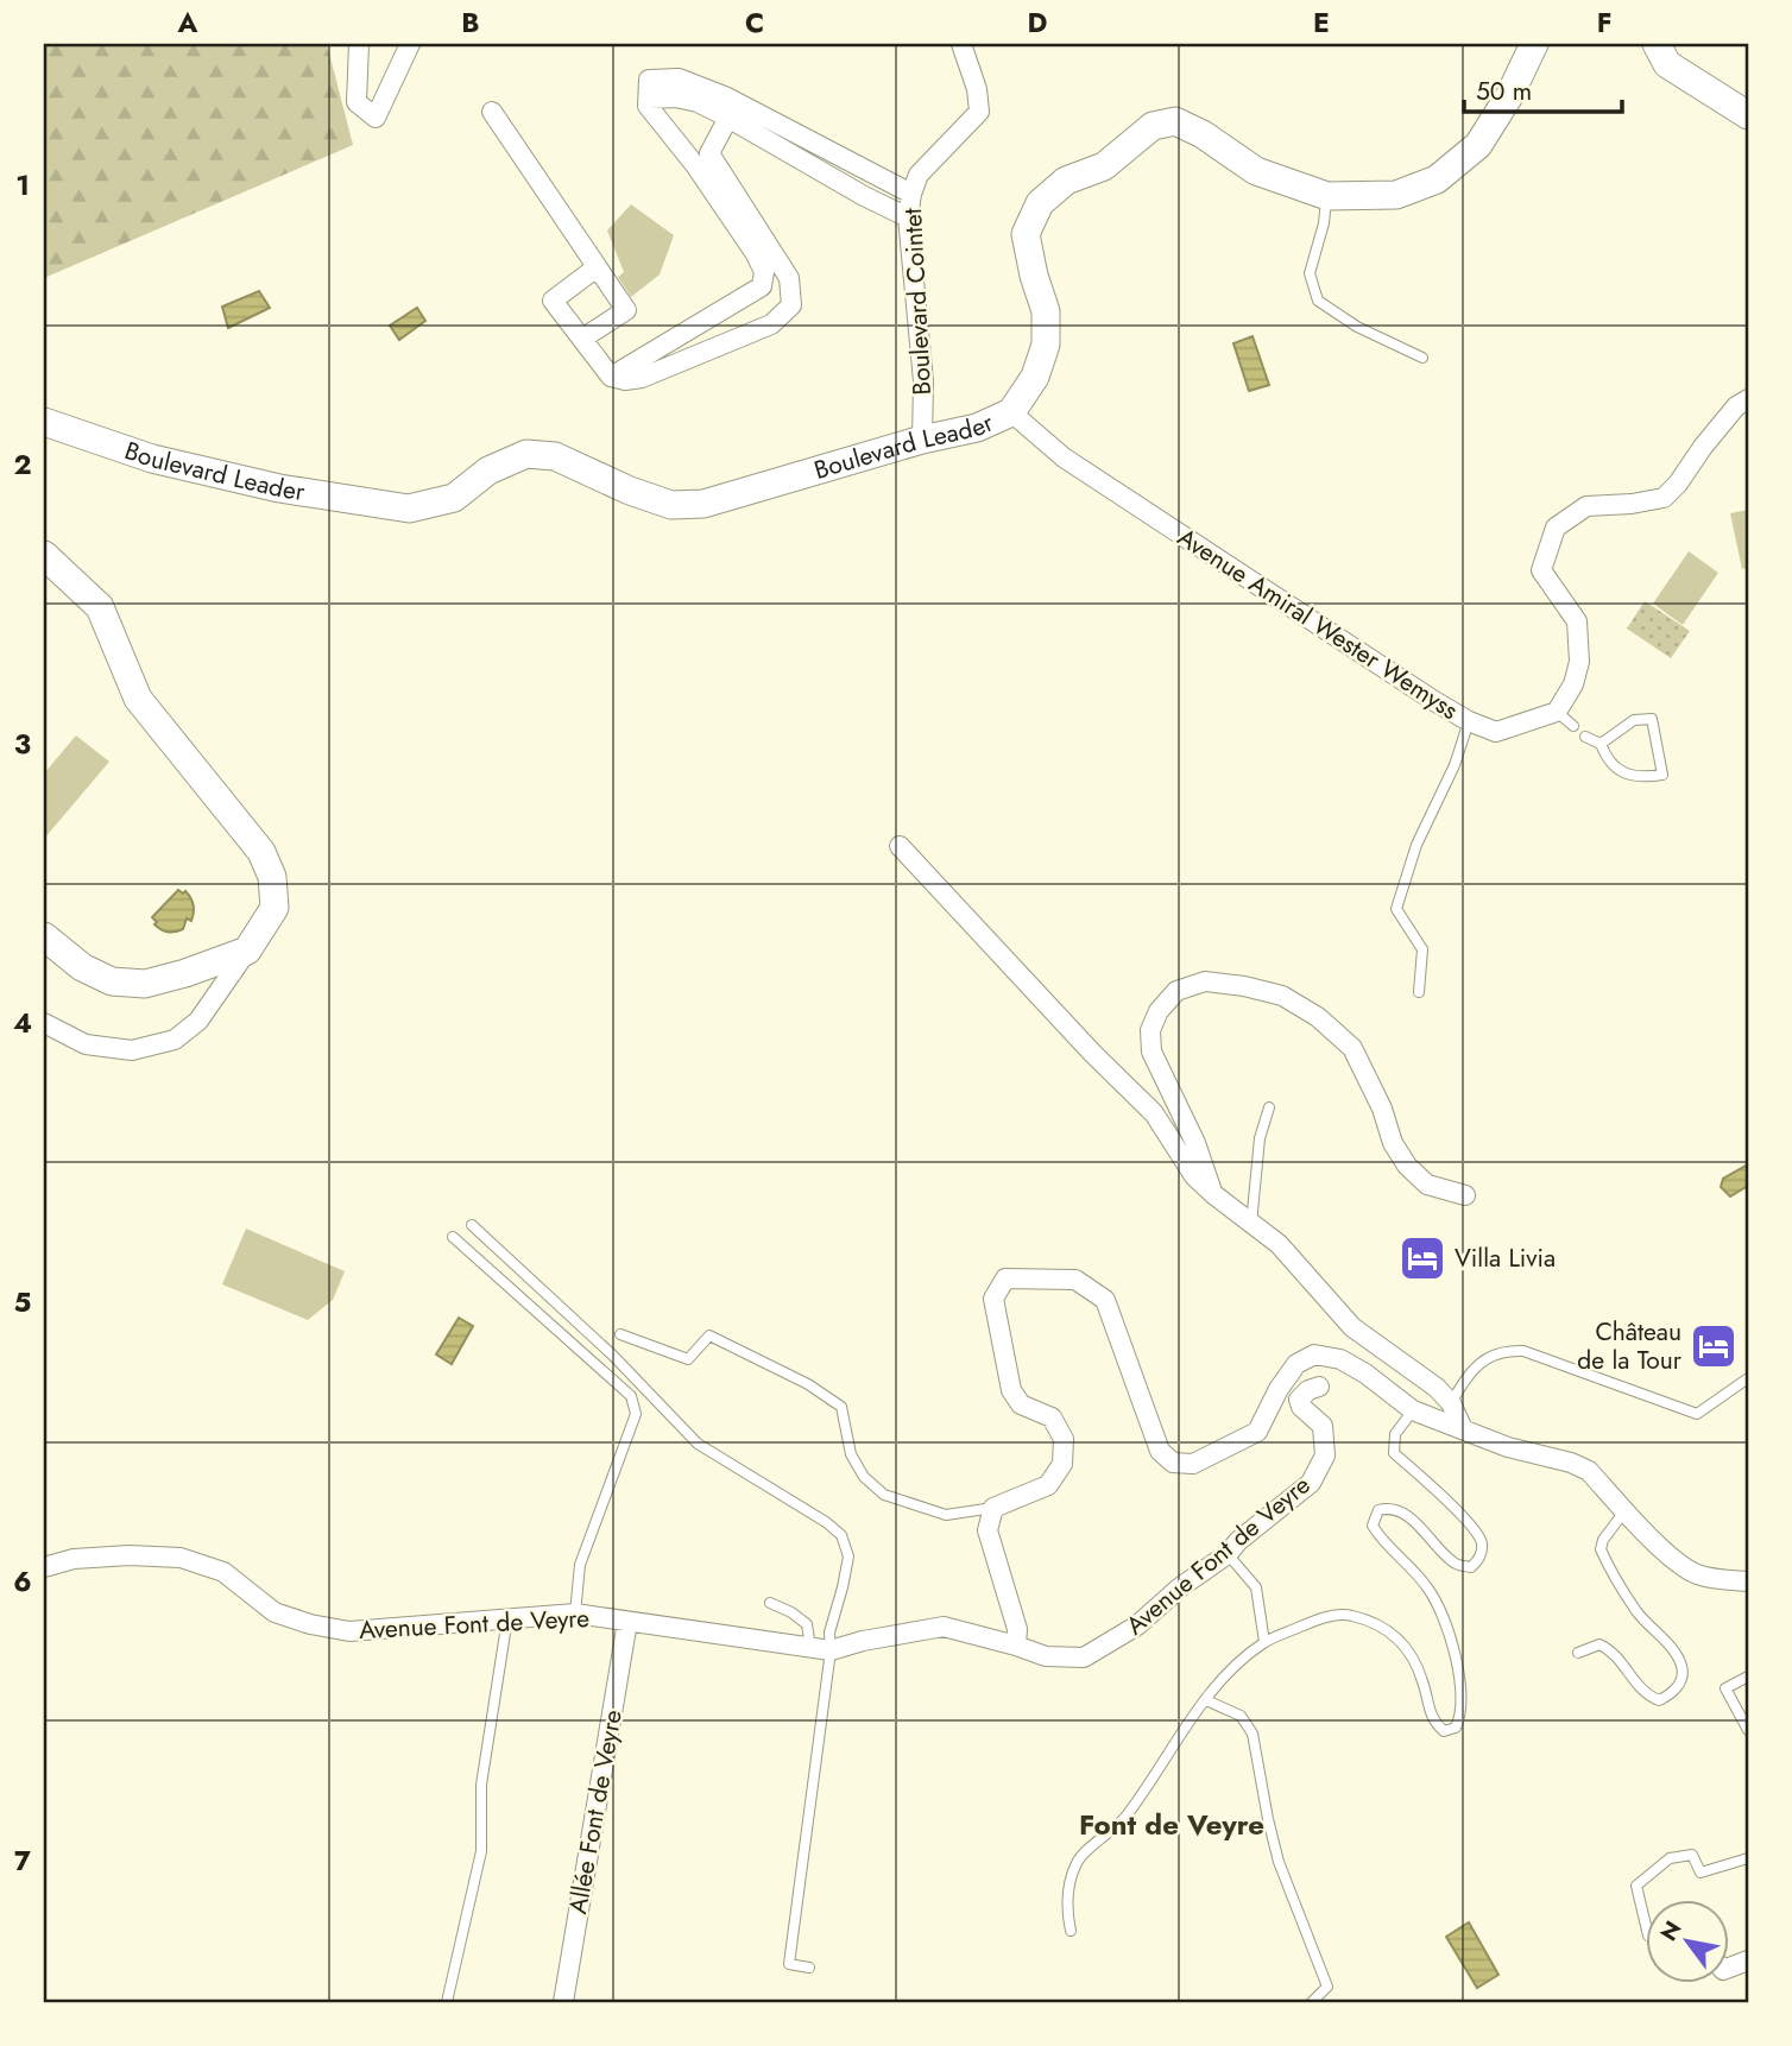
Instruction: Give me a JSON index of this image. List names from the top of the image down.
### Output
{
  "streets": {
    "street": [
      "Boulevard Cointet",
      "Boulevard Leader",
      "Avenue Amiral Wester Wemyss",
      "Avenue Font de Veyre",
      "Allée Font de Veyre"
    ]
  },
  "crossings": [
    ["Boulevard Cointet", "Boulevard Leader"],
    ["Boulevard Leader", "Avenue Amiral Wester Wemyss"],
    ["Avenue Font de Veyre", "Allée Font de Veyre"]
  ],
  "districts": ["Font de Veyre"],
  "places": {
    "hotel": ["Villa Livia", "Château de la Tour"]
  },
  "scale_bar": "50 m",
  "north": "top left",
  "grid": {
    "columns": [
      "A",
      "B",
      "C",
      "D",
      "E",
      "F"
    ],
    "rows": [
      "1",
      "2",
      "3",
      "4",
      "5",
      "6",
      "7"
    ]
  }
}
